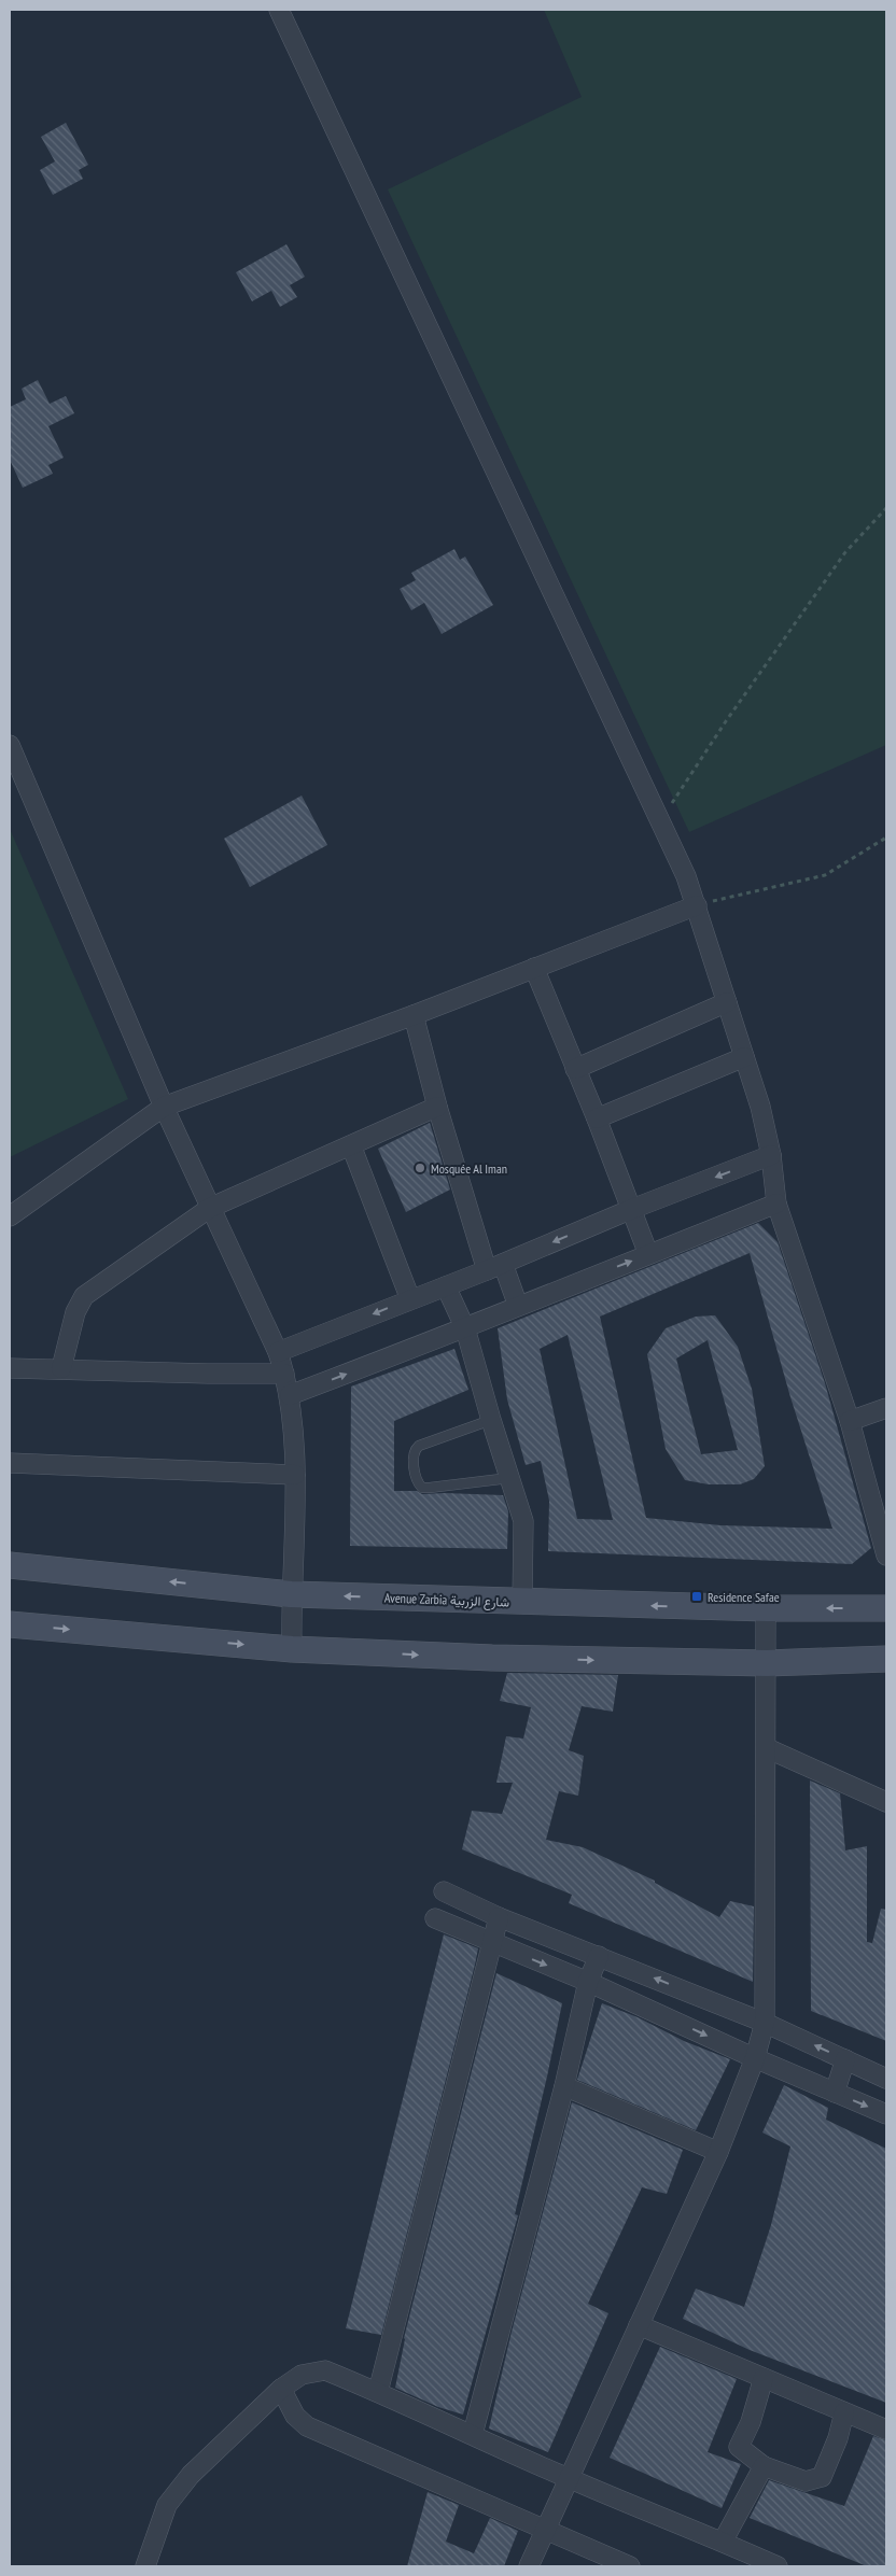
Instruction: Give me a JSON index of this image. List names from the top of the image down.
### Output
{
  "streets": {
    "main road": ["Avenue Zarbia شارع الزربية"]
  },
  "places": {
    "other": ["Mosquée Al Iman"],
    "transit": ["Residence Safae"]
  }
}
